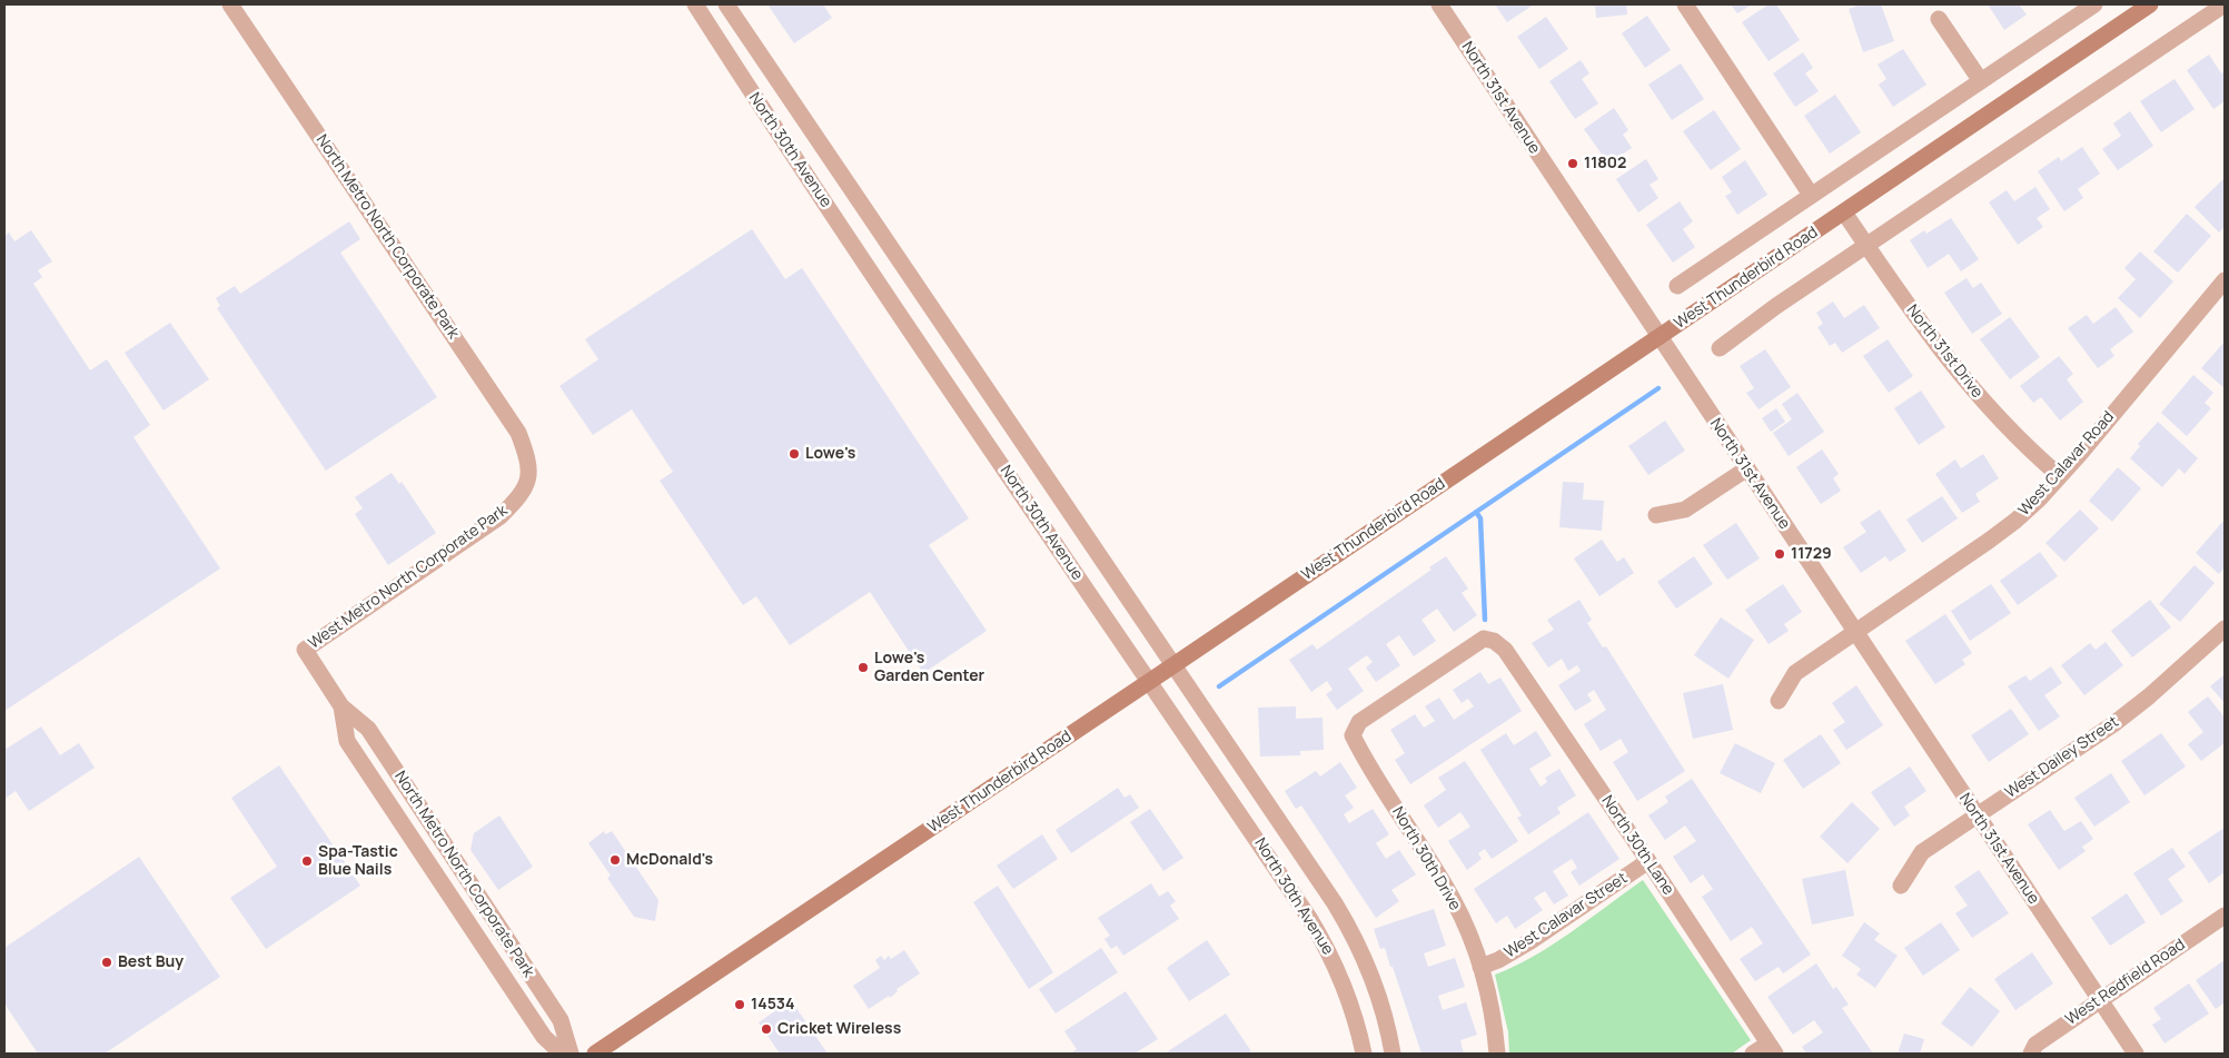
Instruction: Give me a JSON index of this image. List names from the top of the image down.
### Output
{
  "streets": {
    "main road": ["West Thunderbird Road"],
    "street": [
      "North 31st Avenue",
      "North 30th Avenue",
      "North Metro North Corporate Park",
      "North 31st Drive",
      "West Calavar Road",
      "West Metro North Corporate Park",
      "West Dailey Street",
      "North 30th Lane",
      "North 30th Drive",
      "West Calavar Street",
      "West Redfield Road"
    ]
  },
  "crossings": [
    ["North 31st Avenue", "West Thunderbird Road"],
    ["North 31st Avenue", "West Calavar Road"],
    ["North 31st Avenue", "West Dailey Street"],
    ["North 31st Avenue", "West Redfield Road"],
    ["North 30th Avenue", "West Thunderbird Road"],
    ["North Metro North Corporate Park", "West Metro North Corporate Park"],
    ["West Thunderbird Road", "North 31st Drive"],
    ["North 31st Drive", "West Calavar Road"],
    ["North 30th Lane", "North 30th Drive"],
    ["North 30th Lane", "West Calavar Street"],
    ["North 30th Drive", "West Calavar Street"]
  ],
  "places": [
    "11802",
    "Lowe's",
    "11729",
    "Lowe's Garden Center",
    "McDonald's",
    "Spa-Tastic Blue Nails",
    "Best Buy",
    "14534",
    "Cricket Wireless"
  ]
}
